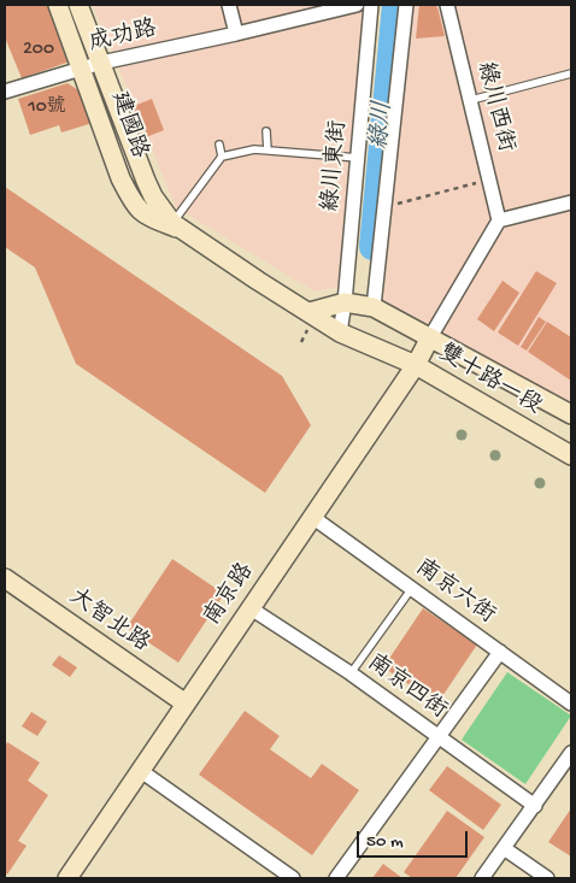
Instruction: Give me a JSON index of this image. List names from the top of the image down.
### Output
{
  "streets": {
    "main road": [
      "建國路",
      "雙十路一段",
      "南京路",
      "大智北路"
    ],
    "street": [
      "成功路",
      "綠川西街",
      "綠川東街",
      "南京六街",
      "南京四街"
    ]
  },
  "crossings": [
    ["成功路", "建國路"],
    ["建國路", "綠川東街"],
    ["建國路", "雙十路一段"],
    ["建國路", "南京路"],
    ["雙十路一段", "南京路"],
    ["南京六街", "南京路"],
    ["南京路", "大智北路"],
    ["南京路", "南京四街"]
  ],
  "water": ["綠川"],
  "house_numbers": ["200", "10號"],
  "scale_bar": "50 m"
}
